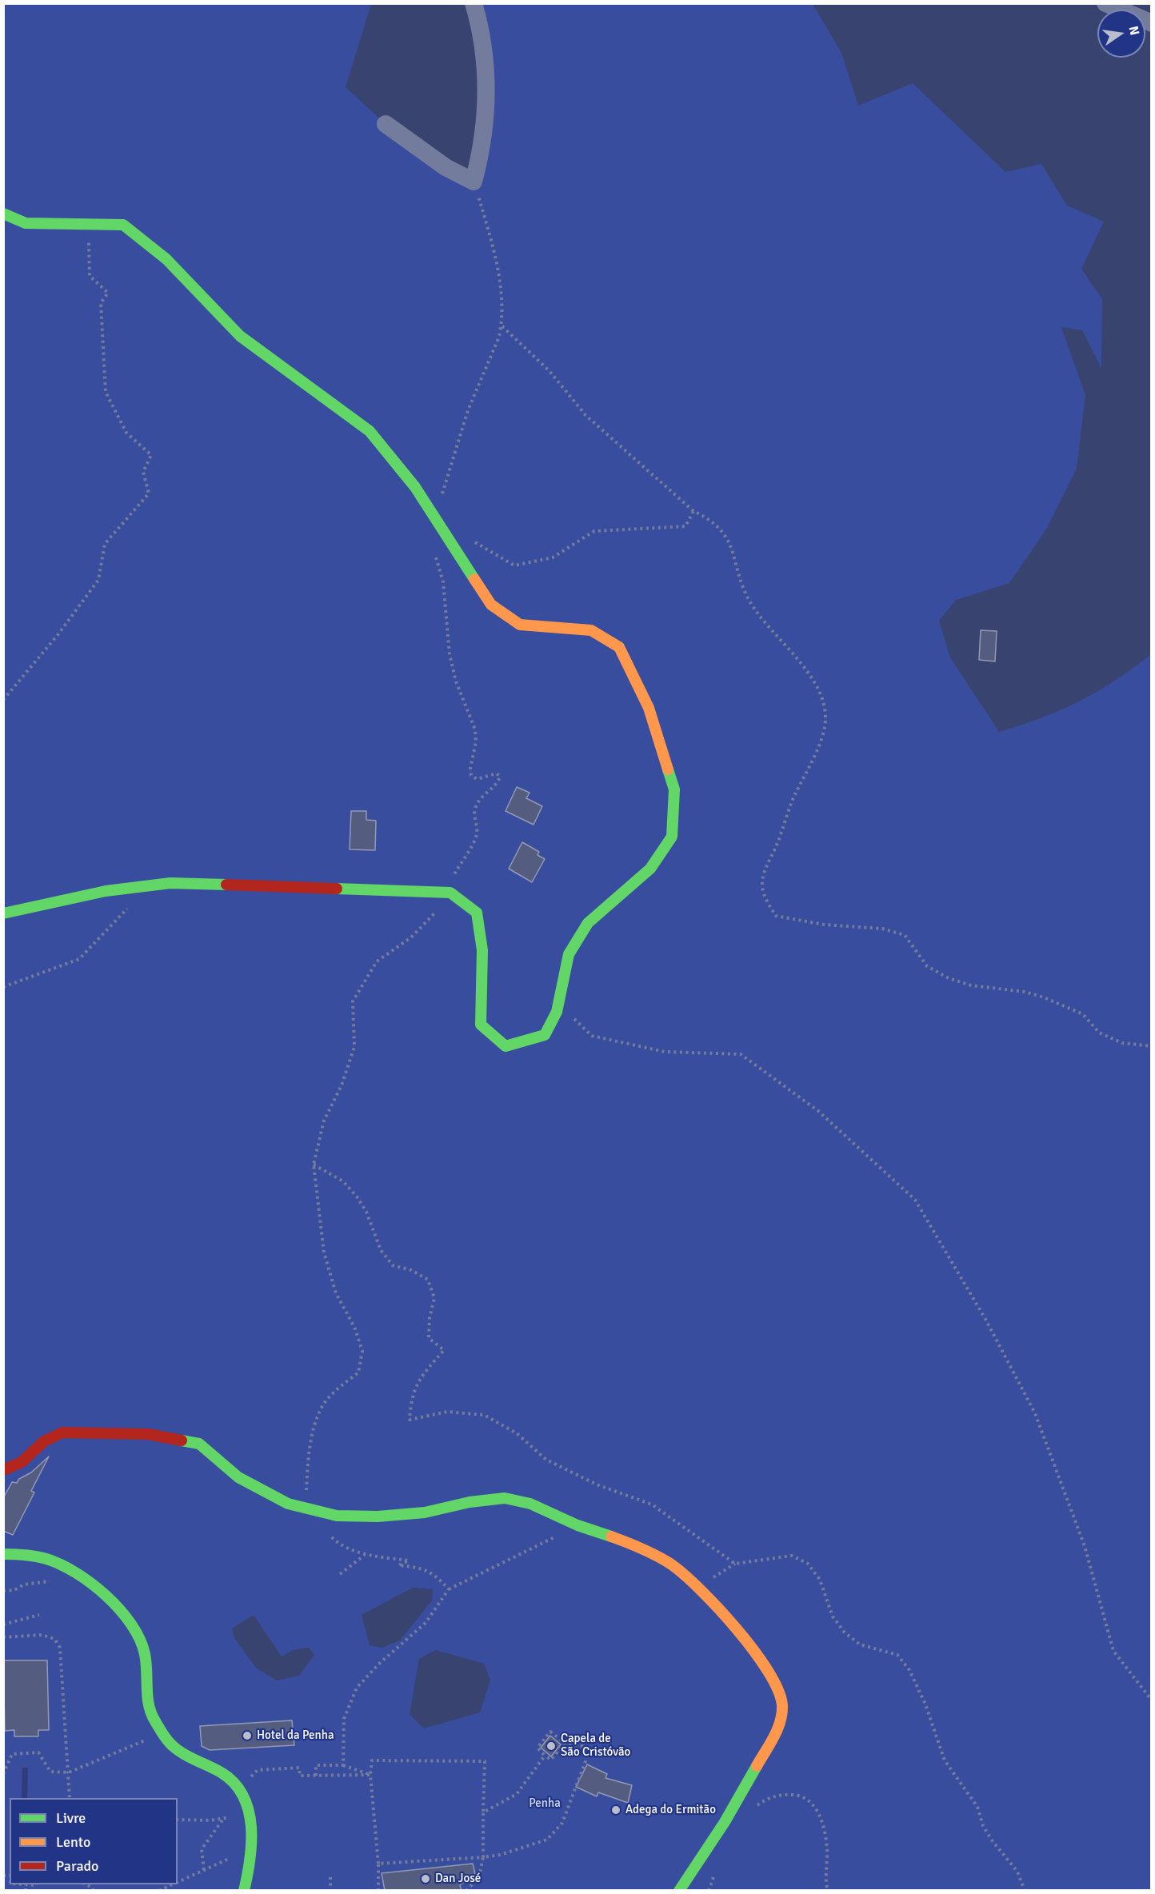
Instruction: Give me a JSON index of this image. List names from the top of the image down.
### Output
{
  "parks": ["Penha"],
  "places": [
    "Hotel da Penha",
    "Capela de São Cristóvão",
    "Adega do Ermitão",
    "Dan José"
  ],
  "legend": ["Livre", "Lento", "Parado"],
  "north": "right"
}
